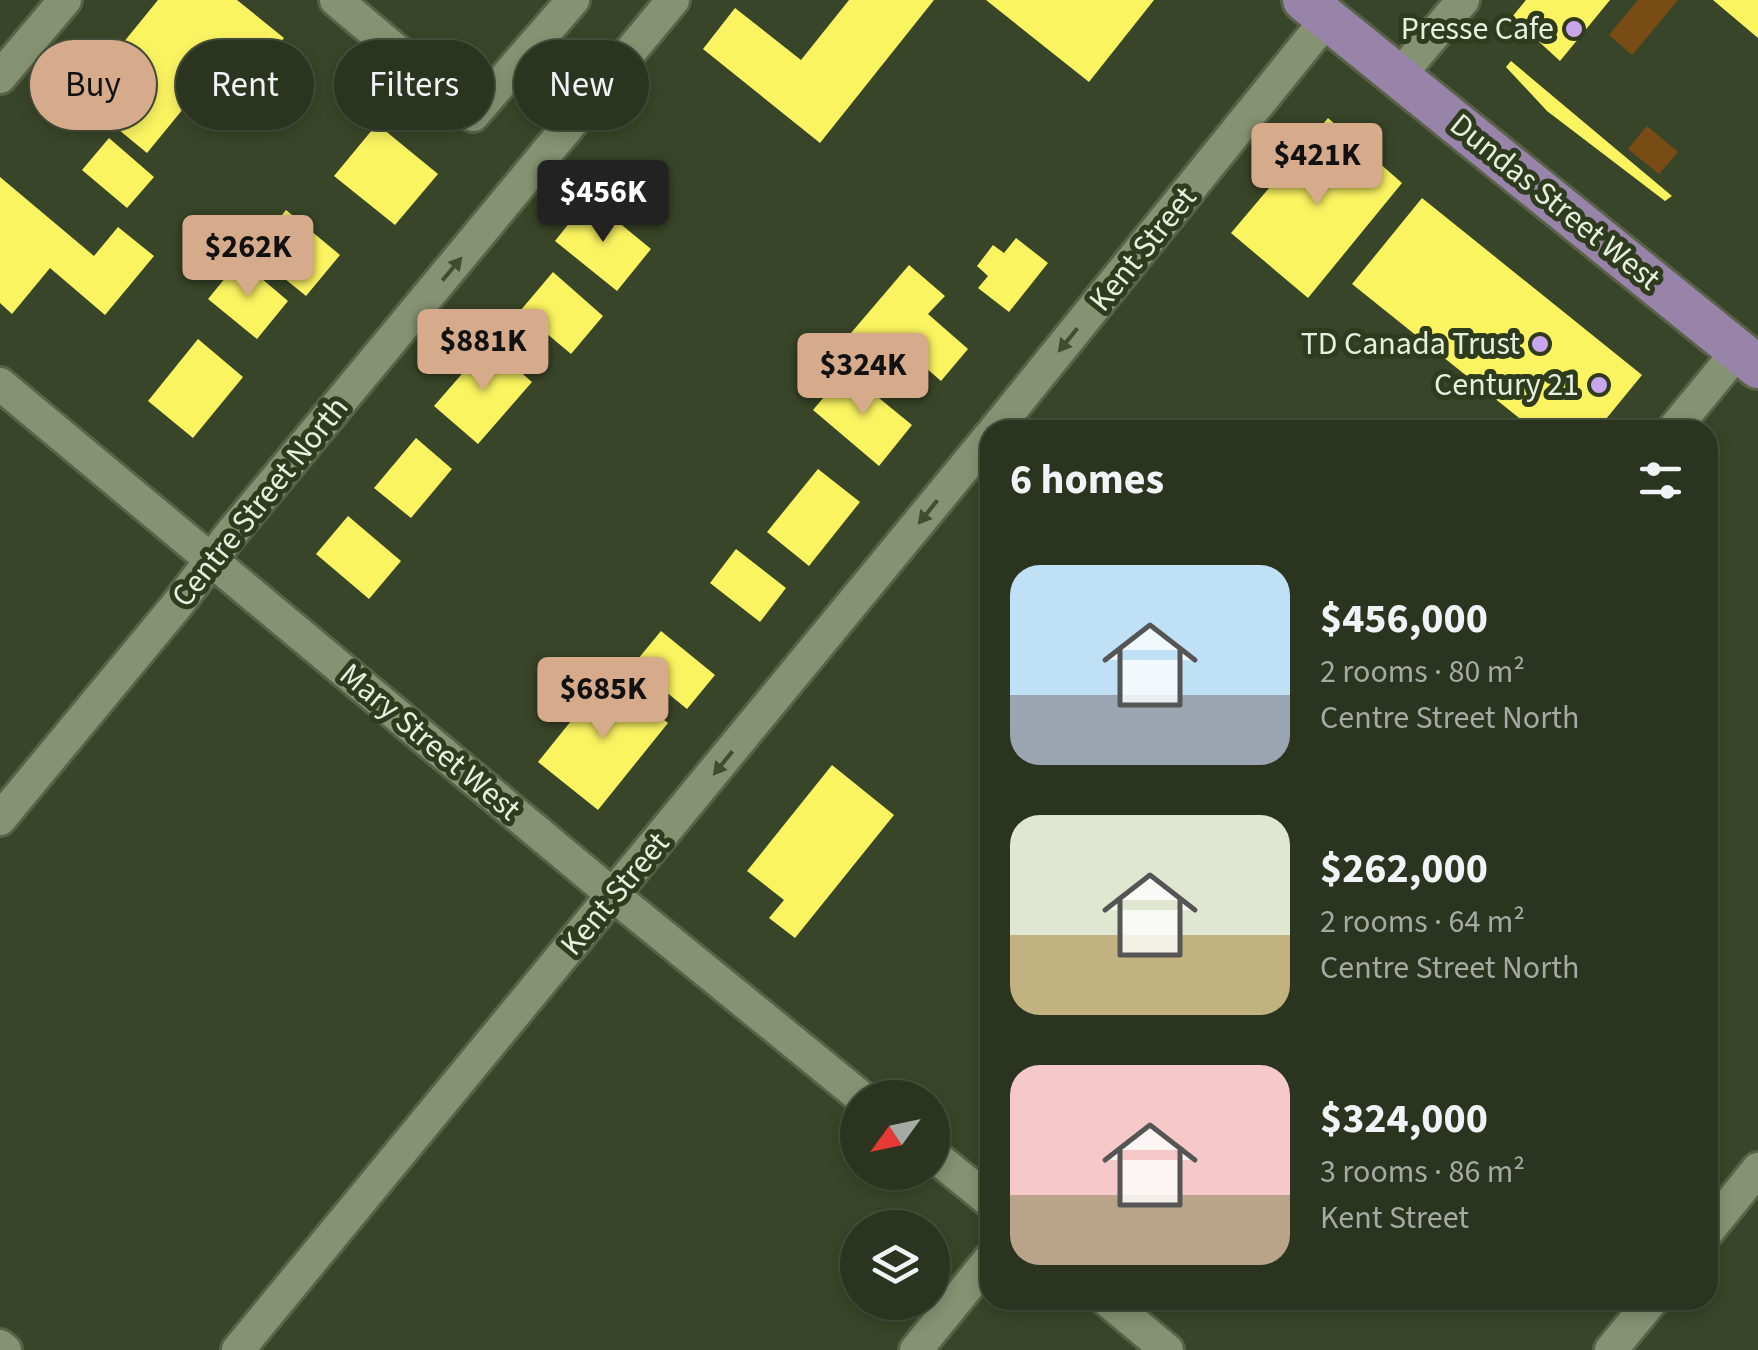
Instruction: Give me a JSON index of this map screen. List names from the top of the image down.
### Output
{
  "streets": {
    "main road": ["Dundas Street West"],
    "street": ["Kent Street", "Centre Street North", "Mary Street West"]
  },
  "crossings": [
    ["Dundas Street West", "Kent Street"],
    ["Kent Street", "Mary Street West"],
    ["Centre Street North", "Mary Street West"]
  ],
  "one_way": ["Kent Street", "Centre Street North"],
  "places": ["Presse Cafe", "TD Canada Trust", "Century 21"],
  "north": "bottom left",
  "page": {
    "chip": [
      "Buy",
      "Rent",
      "Filters",
      "New"
    ],
    "price": [
      "$421K",
      "$456K",
      "$262K",
      "$881K",
      "$324K",
      "$685K"
    ],
    "heading": "6 homes",
    "list": [
      {
        "name": "$456,000",
        "note": "2 rooms · 80 m² · Centre Street North"
      },
      {
        "name": "$262,000",
        "note": "2 rooms · 64 m² · Centre Street North"
      },
      {
        "name": "$324,000",
        "note": "3 rooms · 86 m² · Kent Street"
      }
    ]
  }
}
